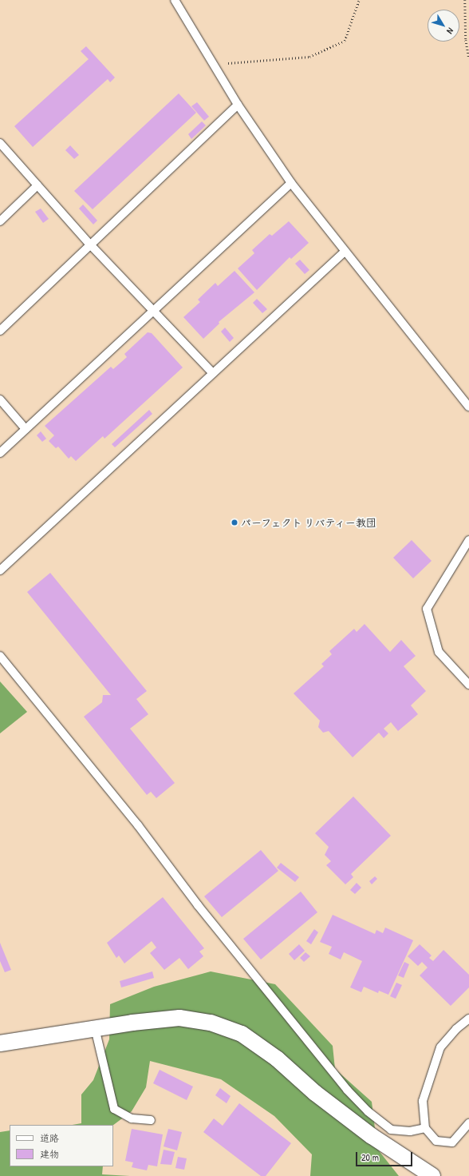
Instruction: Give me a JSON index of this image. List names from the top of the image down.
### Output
{
  "places": ["パーフェクト リバティー教団"],
  "legend": ["道路", "建物"],
  "scale_bar": "20 m",
  "north": "bottom right"
}
